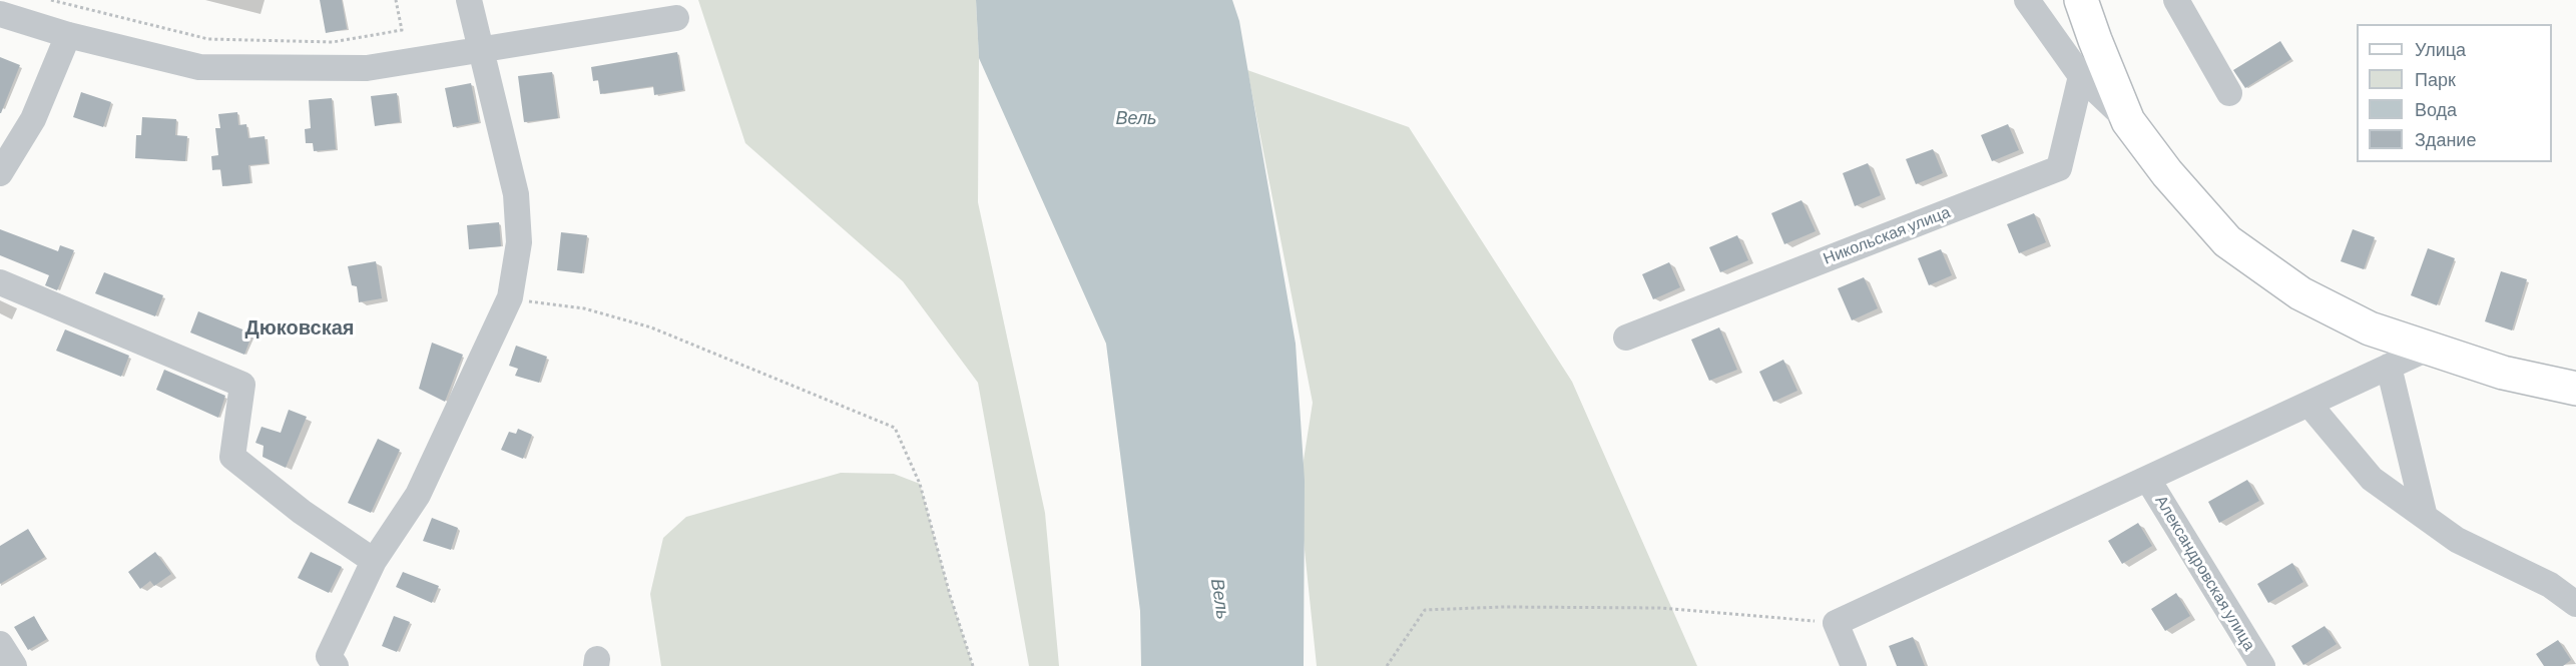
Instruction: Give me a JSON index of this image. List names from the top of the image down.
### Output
{
  "streets": {
    "street": ["Никольская улица", "Александровская улица"]
  },
  "districts": ["Дюковская"],
  "water": ["Вель"],
  "legend": [
    "Улица",
    "Парк",
    "Вода",
    "Здание"
  ]
}
